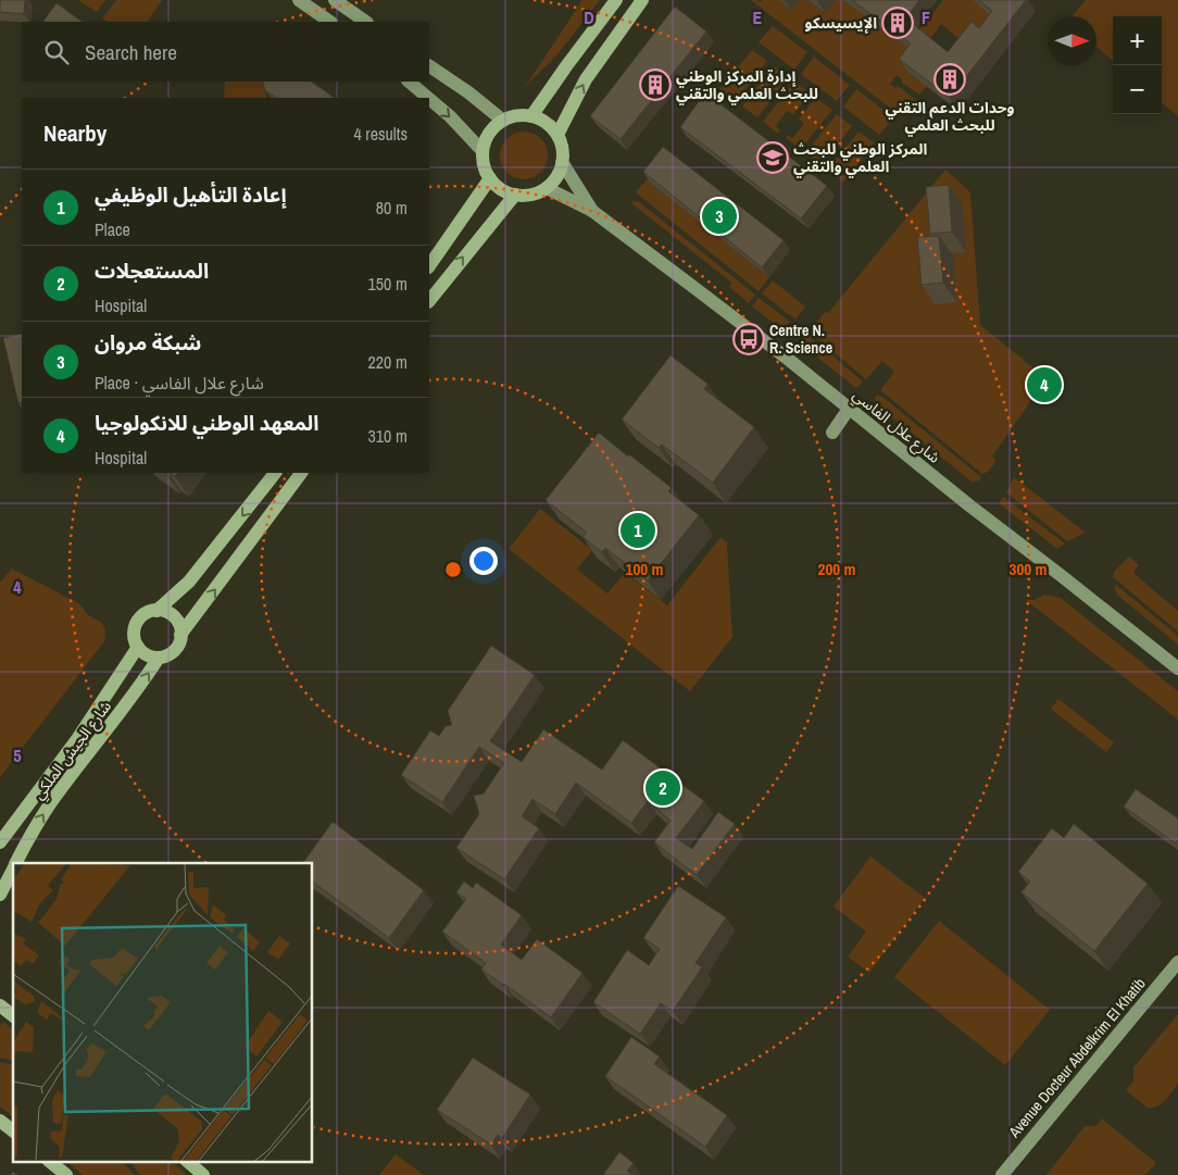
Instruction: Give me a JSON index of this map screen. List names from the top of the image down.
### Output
{
  "streets": {
    "main road": ["شارع الجيش الملكي"],
    "street": ["شارع علال الفاسي", "Avenue Docteur Abdelkrim El Khatib"]
  },
  "places": {
    "building": ["اﻹيسيسكو", "وحدات الدعم التقني للبحث العلمي", "إدارة المركز الوطني للبحث العلمي والتقني"],
    "school or university": ["المركز الوطني للبحث العلمي والتقني"],
    "bus stop": ["Centre N. R. Science"]
  },
  "north": "right",
  "page": {
    "map_buttons": ["+", "−"],
    "search": "Search here",
    "heading": ["Nearby", "4 results"],
    "list": [
      {
        "mark": "1",
        "name": "إعادة التأهيل الوظيفي",
        "note": "Place",
        "value": "80 m"
      },
      {
        "mark": "2",
        "name": "المستعجلات",
        "note": "Hospital",
        "value": "150 m"
      },
      {
        "mark": "3",
        "name": "شبكة مروان",
        "note": "Place · شارع علال الفاسي",
        "value": "220 m"
      },
      {
        "mark": "4",
        "name": "المعهد الوطني للانكولوجيا",
        "note": "Hospital",
        "value": "310 m"
      }
    ],
    "pins": [
      "3",
      "4",
      "1",
      "2"
    ]
  },
  "grid": {
    "columns": ["D", "E", "F"],
    "rows": ["4", "5"]
  },
  "rings": ["100 m", "200 m", "300 m"]
}
